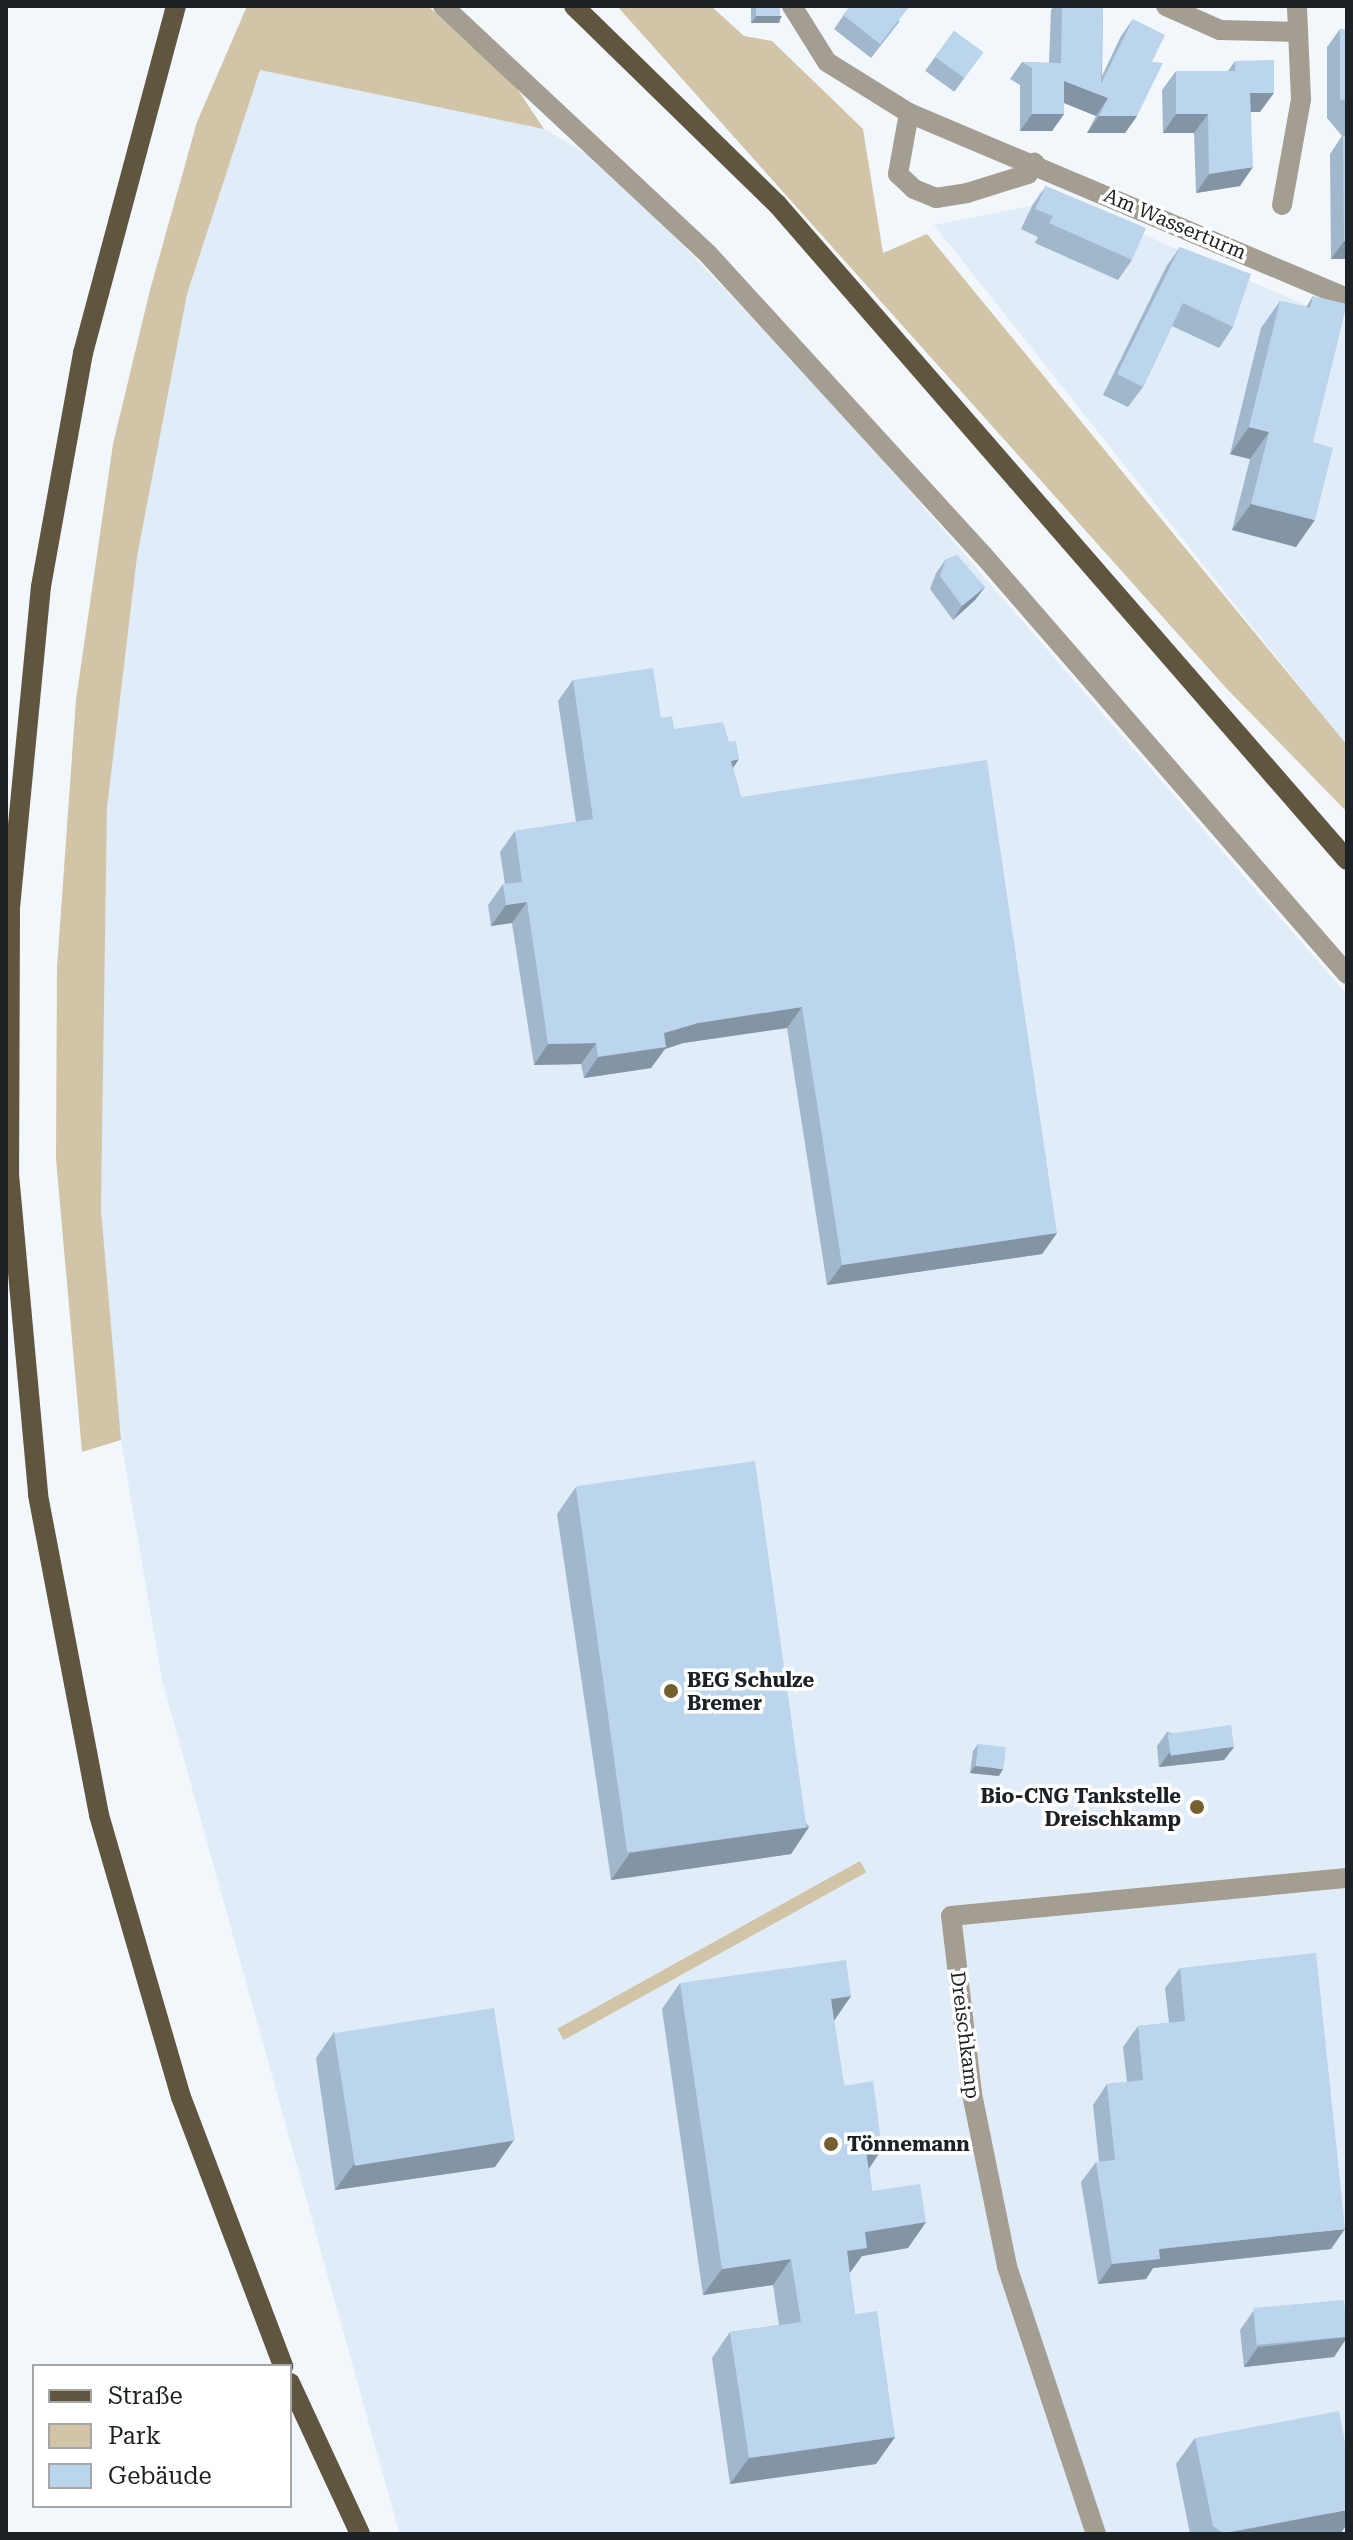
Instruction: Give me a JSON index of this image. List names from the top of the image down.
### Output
{
  "streets": {
    "street": ["Am Wasserturm", "Dreischkamp"]
  },
  "places": ["BEG Schulze Bremer", "Bio-CNG Tankstelle Dreischkamp", "Tönnemann"],
  "legend": ["Straße", "Park", "Gebäude"]
}
